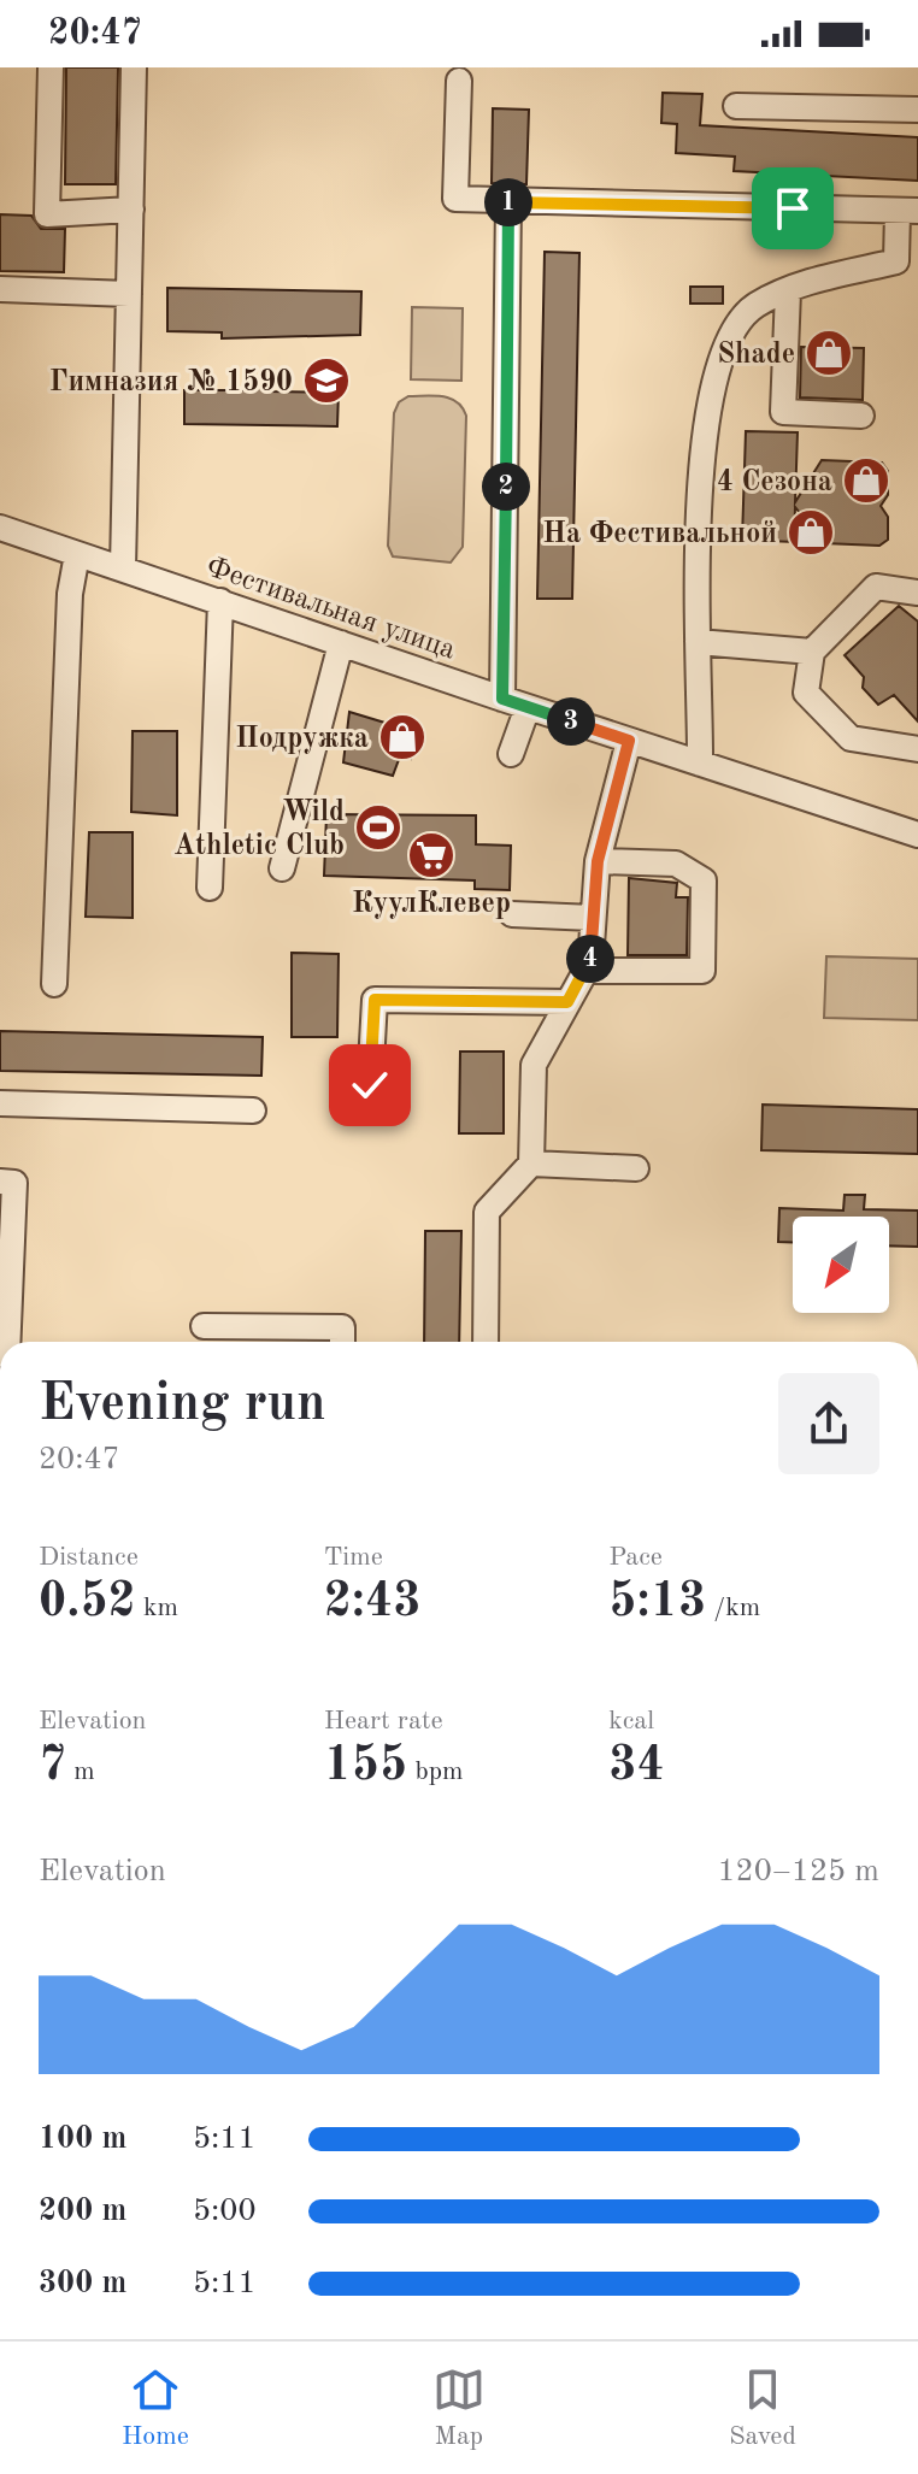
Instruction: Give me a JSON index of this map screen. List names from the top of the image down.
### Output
{
  "streets": {
    "street": ["Фестивальная улица"]
  },
  "places": {
    "shop": [
      "Shade",
      "4 Сезона",
      "На Фестивальной",
      "Подружка"
    ],
    "school or university": ["Гимназия № 1590"],
    "sports": ["Wild Athletic Club"],
    "supermarket": ["КуулКлевер"]
  },
  "north": "bottom left",
  "page": {
    "status": "20:47",
    "pins": [
      "1",
      "2",
      "3",
      "4"
    ],
    "heading": ["Evening run", "20:47"],
    "stats": [
      ["Distance", "0.52 km"],
      ["Time", "2:43"],
      ["Pace", "5:13 /km"],
      ["Elevation", "7 m"],
      ["Heart rate", "155 bpm"],
      ["kcal", "34"]
    ],
    "chart": ["Elevation", "120–125 m"],
    "list": [
      {
        "name": "100 m",
        "note": "5:11"
      },
      {
        "name": "200 m",
        "note": "5:00"
      },
      {
        "name": "300 m",
        "note": "5:11"
      }
    ],
    "tabs": ["Home", "Map", "Saved"]
  }
}
